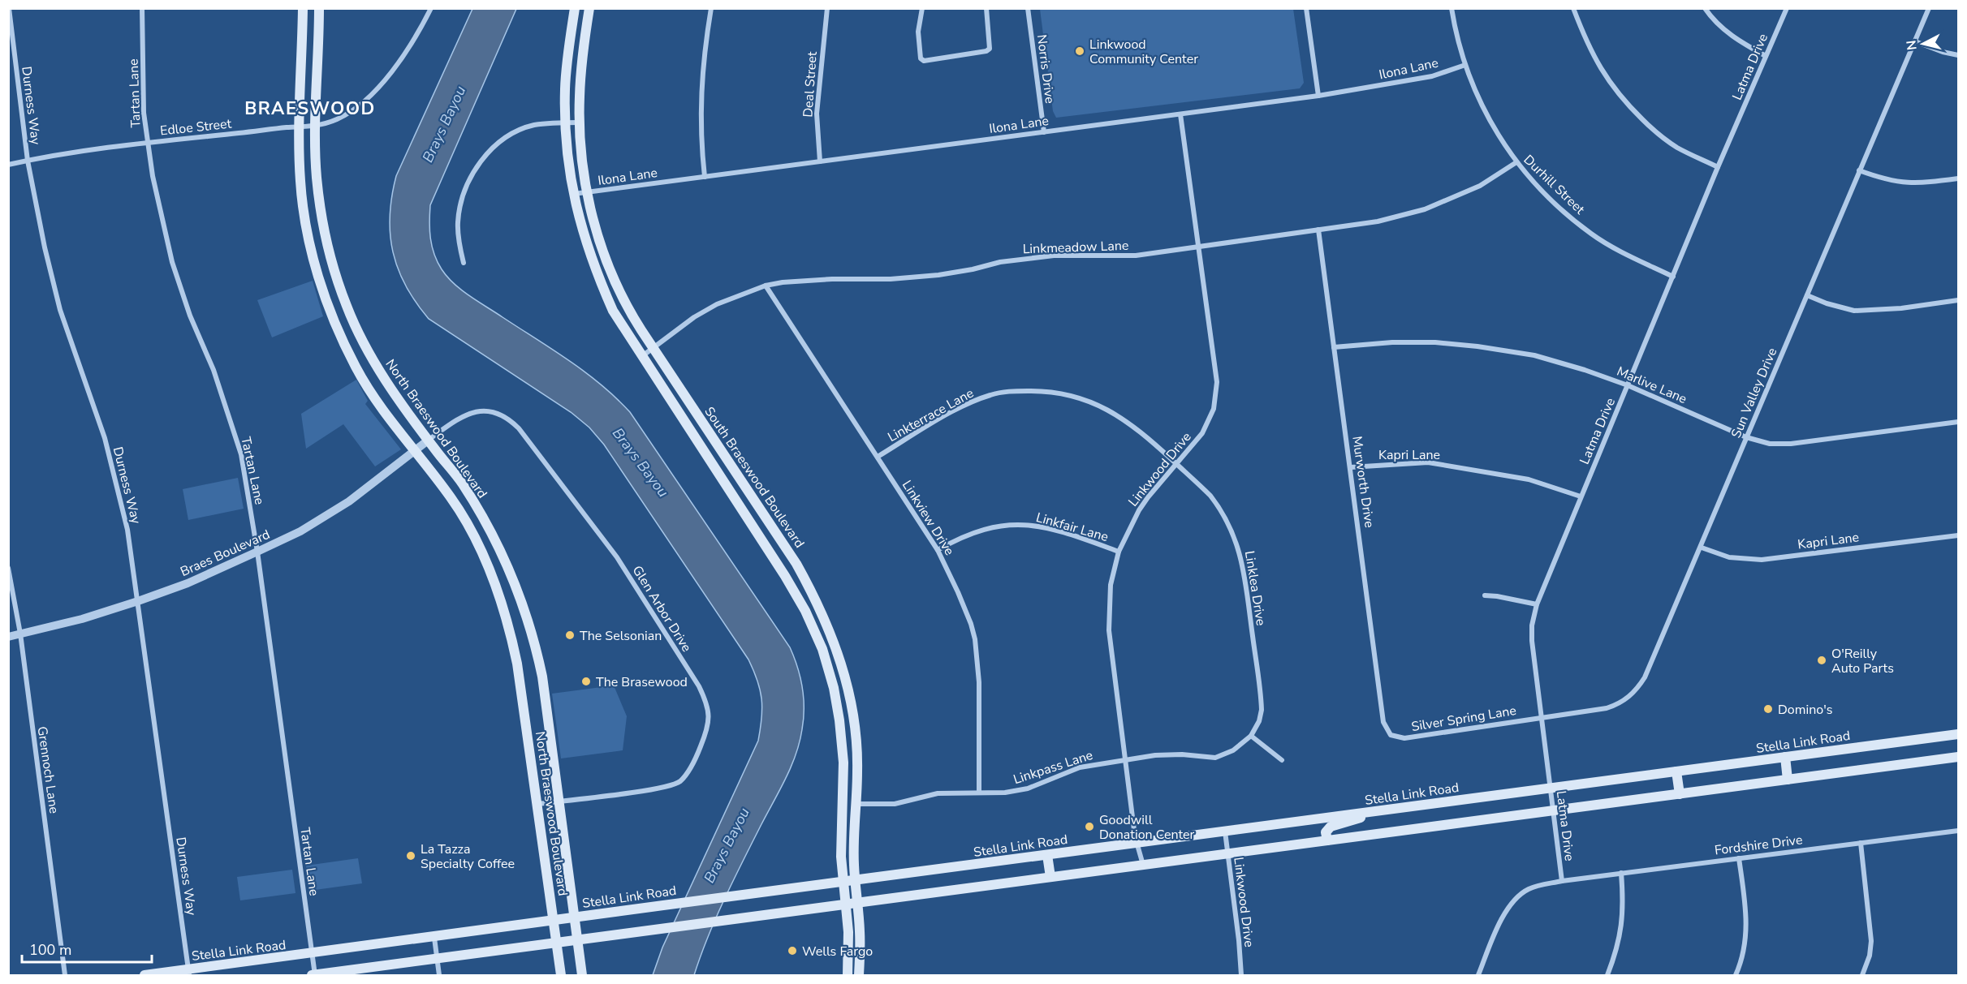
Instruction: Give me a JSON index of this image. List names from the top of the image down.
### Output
{
  "streets": {
    "main road": ["North Braeswood Boulevard", "South Braeswood Boulevard", "Stella Link Road"],
    "street": [
      "Latma Drive",
      "Ilona Lane",
      "Norris Drive",
      "Deal Street",
      "Tartan Lane",
      "Durness Way",
      "Edloe Street",
      "Durhill Street",
      "Linkmeadow Lane",
      "Marlive Lane",
      "Sun Valley Drive",
      "Linkterrace Lane",
      "Kapri Lane",
      "Linkwood Drive",
      "Murworth Drive",
      "Linkview Drive",
      "Linkfair Lane",
      "Braes Boulevard",
      "Linklea Drive",
      "Glen Arbor Drive",
      "Silver Spring Lane",
      "Linkpass Lane",
      "Grennoch Lane",
      "Fordshire Drive"
    ]
  },
  "crossings": [
    ["Latma Drive", "Durhill Street"],
    ["Latma Drive", "Marlive Lane"],
    ["Latma Drive", "Sun Valley Drive"],
    ["Latma Drive", "Kapri Lane"],
    ["Latma Drive", "Silver Spring Lane"],
    ["Latma Drive", "Stella Link Road"],
    ["Latma Drive", "Fordshire Drive"],
    ["Ilona Lane", "Norris Drive"],
    ["Ilona Lane", "Deal Street"],
    ["Ilona Lane", "Durhill Street"],
    ["Ilona Lane", "Linkwood Drive"],
    ["Ilona Lane", "South Braeswood Boulevard"],
    ["Tartan Lane", "Edloe Street"],
    ["Tartan Lane", "Braes Boulevard"],
    ["Tartan Lane", "Stella Link Road"],
    ["Durness Way", "Edloe Street"],
    ["Durness Way", "Braes Boulevard"],
    ["Durness Way", "Stella Link Road"],
    ["Edloe Street", "North Braeswood Boulevard"],
    ["Durhill Street", "Linkmeadow Lane"],
    ["Linkmeadow Lane", "Linkwood Drive"],
    ["Linkmeadow Lane", "South Braeswood Boulevard"],
    ["Linkmeadow Lane", "Murworth Drive"],
    ["Linkmeadow Lane", "Linkview Drive"],
    ["Marlive Lane", "Sun Valley Drive"],
    ["Marlive Lane", "Murworth Drive"],
    ["Sun Valley Drive", "Kapri Lane"],
    ["Sun Valley Drive", "Silver Spring Lane"],
    ["Linkterrace Lane", "Linkwood Drive"],
    ["Linkterrace Lane", "Linkview Drive"],
    ["Linkterrace Lane", "Linklea Drive"],
    ["North Braeswood Boulevard", "Braes Boulevard"],
    ["North Braeswood Boulevard", "Glen Arbor Drive"],
    ["North Braeswood Boulevard", "Stella Link Road"],
    ["Kapri Lane", "Murworth Drive"],
    ["Linkwood Drive", "Linkfair Lane"],
    ["Linkwood Drive", "Linklea Drive"],
    ["Linkwood Drive", "Stella Link Road"],
    ["Linkwood Drive", "Linkpass Lane"],
    ["South Braeswood Boulevard", "Stella Link Road"],
    ["South Braeswood Boulevard", "Linkpass Lane"],
    ["Murworth Drive", "Silver Spring Lane"],
    ["Linkview Drive", "Linkfair Lane"],
    ["Linkview Drive", "Linkpass Lane"],
    ["Braes Boulevard", "Glen Arbor Drive"],
    ["Braes Boulevard", "Grennoch Lane"],
    ["Linklea Drive", "Linkpass Lane"]
  ],
  "districts": ["BRAESWOOD"],
  "water": ["Brays Bayou"],
  "places": [
    "Linkwood Community Center",
    "The Selsonian",
    "O'Reilly Auto Parts",
    "The Brasewood",
    "Domino's",
    "Goodwill Donation Center",
    "La Tazza Specialty Coffee",
    "Wells Fargo"
  ],
  "scale_bar": "100 m",
  "north": "left"
}
